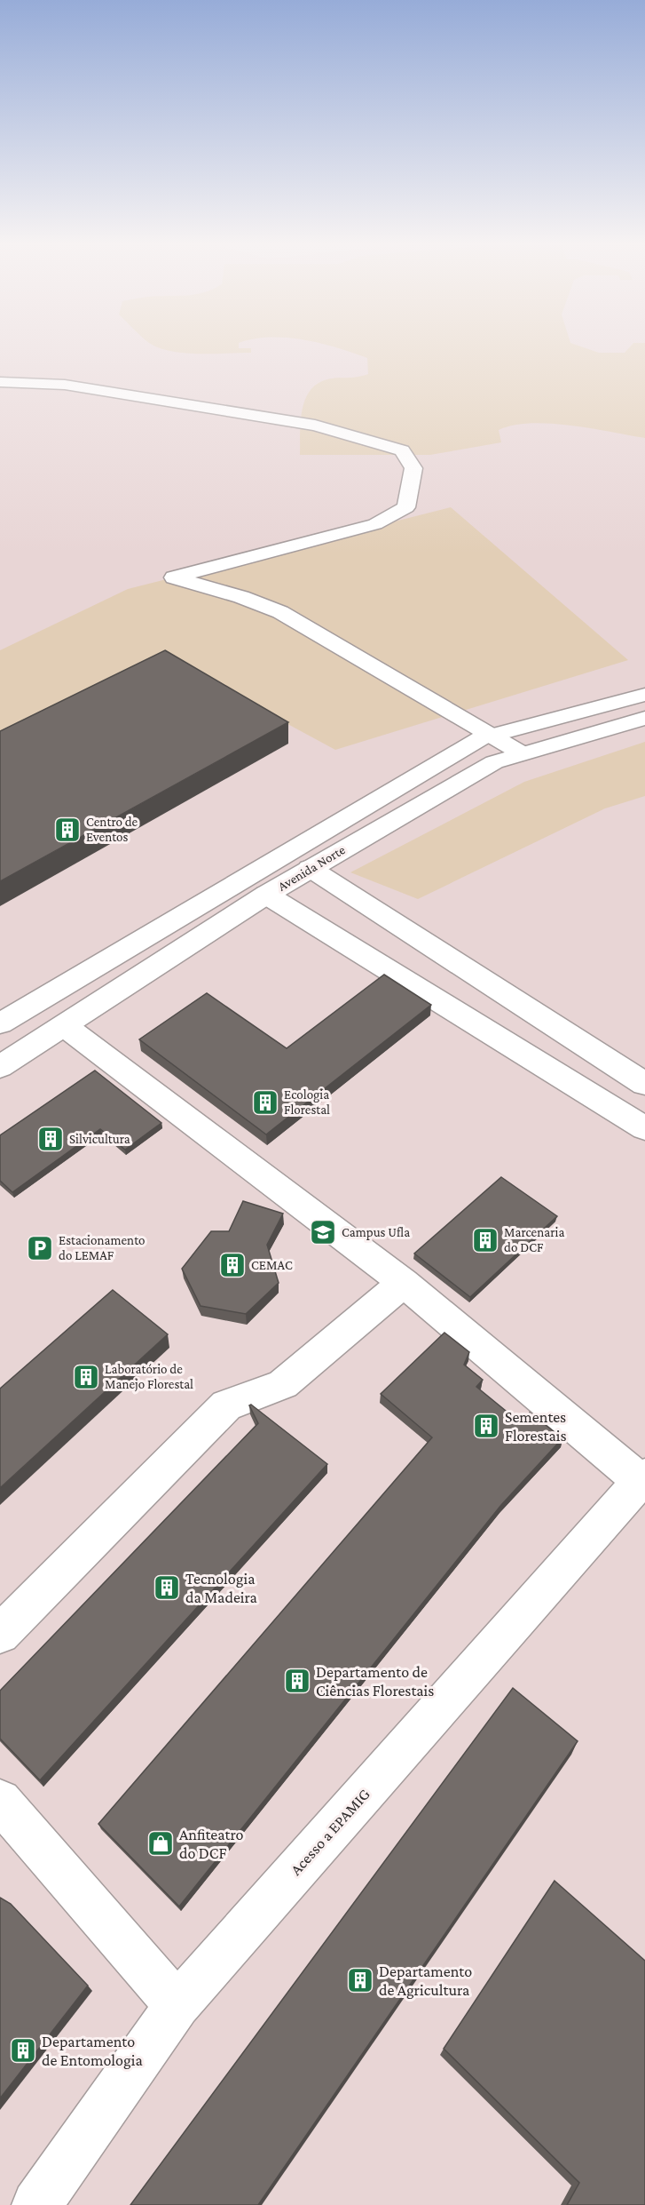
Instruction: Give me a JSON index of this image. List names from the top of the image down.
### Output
{
  "streets": {
    "street": ["Avenida Norte", "Acesso a EPAMIG"]
  },
  "places": {
    "building": [
      "Centro de Eventos",
      "Ecologia Florestal",
      "Silvicultura",
      "Marcenaria do DCF",
      "CEMAC",
      "Laboratório de Manejo Florestal",
      "Sementes Florestais",
      "Tecnologia da Madeira",
      "Departamento de Ciências Florestais",
      "Departamento de Agricultura",
      "Departamento de Entomologia"
    ],
    "school or university": ["Campus Ufla"],
    "parking": ["Estacionamento do LEMAF"],
    "shop": ["Anfiteatro do DCF"]
  }
}
